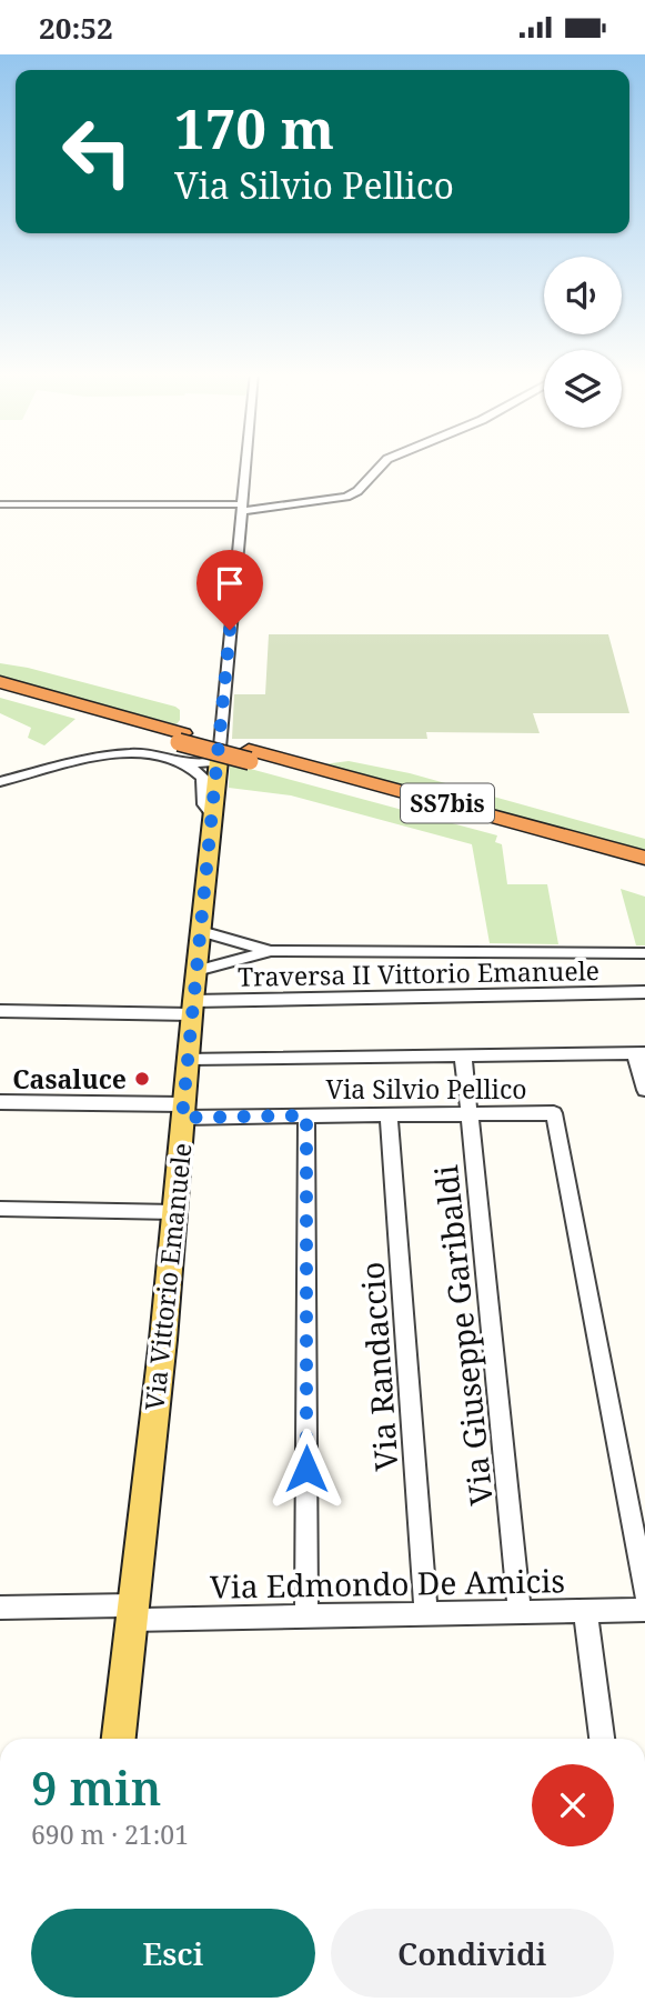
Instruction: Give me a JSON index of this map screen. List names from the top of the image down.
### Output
{
  "streets": {
    "highway": ["SS7bis"],
    "main road": ["Via Vittorio Emanuele"],
    "street": [
      "Traversa II Vittorio Emanuele",
      "Via Silvio Pellico",
      "Via Giuseppe Garibaldi",
      "Via Randaccio",
      "Via Edmondo De Amicis"
    ]
  },
  "crossings": [
    ["Traversa II Vittorio Emanuele", "Via Vittorio Emanuele"],
    ["Via Silvio Pellico", "Via Vittorio Emanuele"],
    ["Via Silvio Pellico", "Via Giuseppe Garibaldi"],
    ["Via Silvio Pellico", "Via Randaccio"],
    ["Via Vittorio Emanuele", "Via Edmondo De Amicis"],
    ["Via Giuseppe Garibaldi", "Via Edmondo De Amicis"],
    ["Via Randaccio", "Via Edmondo De Amicis"]
  ],
  "places": ["Casaluce"],
  "page": {
    "status": "20:52",
    "turn": ["170 m", "Via Silvio Pellico"],
    "heading": ["9 min", "690 m · 21:01"],
    "buttons": ["Esci", "Condividi"]
  }
}
